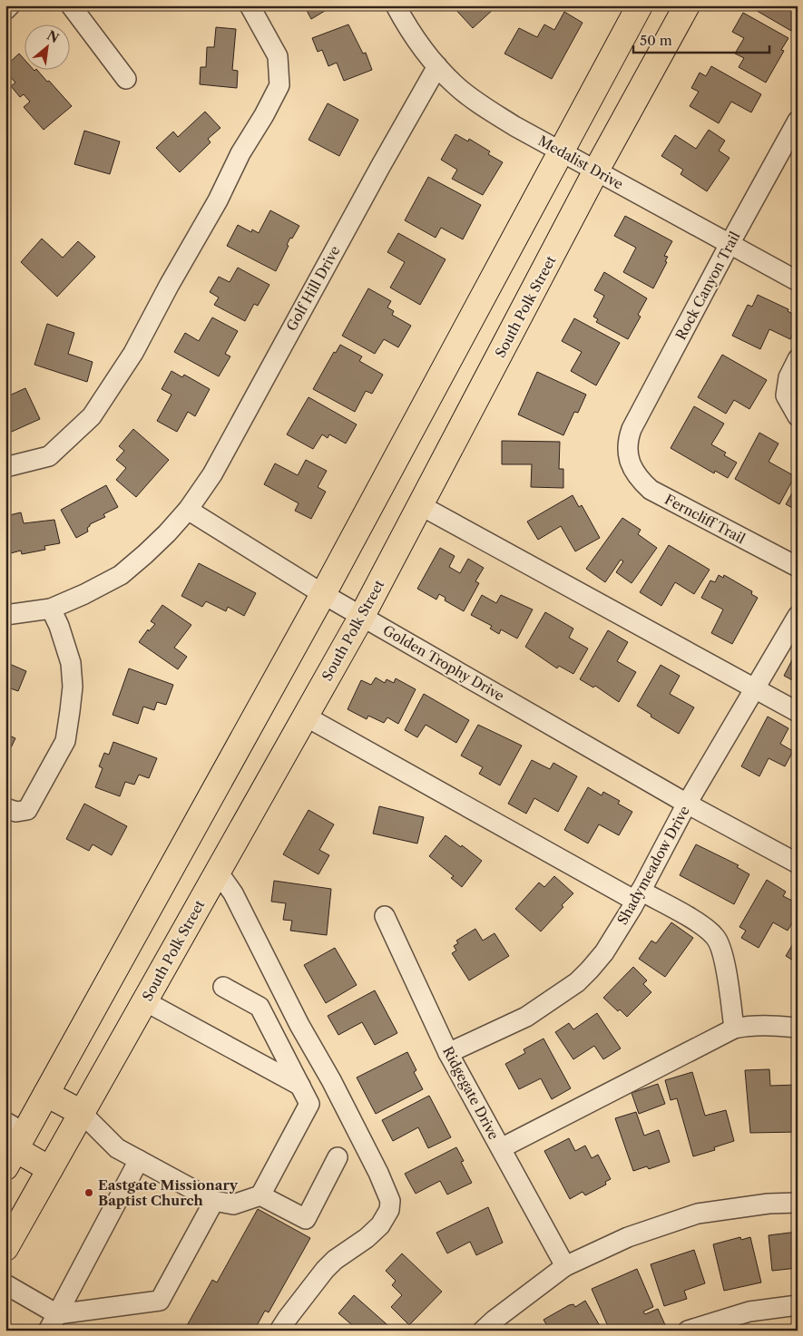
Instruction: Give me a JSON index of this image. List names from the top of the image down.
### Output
{
  "streets": {
    "main road": ["South Polk Street"],
    "street": [
      "Medalist Drive",
      "Rock Canyon Trail",
      "Golf Hill Drive",
      "Ferncliff Trail",
      "Golden Trophy Drive",
      "Shadymeadow Drive",
      "Ridgegate Drive"
    ]
  },
  "crossings": [
    ["Medalist Drive", "Rock Canyon Trail"],
    ["Medalist Drive", "Golf Hill Drive"],
    ["Medalist Drive", "South Polk Street"],
    ["Rock Canyon Trail", "Ferncliff Trail"],
    ["Golf Hill Drive", "Golden Trophy Drive"],
    ["South Polk Street", "Golden Trophy Drive"],
    ["Golden Trophy Drive", "Shadymeadow Drive"],
    ["Shadymeadow Drive", "Ridgegate Drive"]
  ],
  "places": ["Eastgate Missionary Baptist Church"],
  "scale_bar": "50 m",
  "north": "top right"
}
